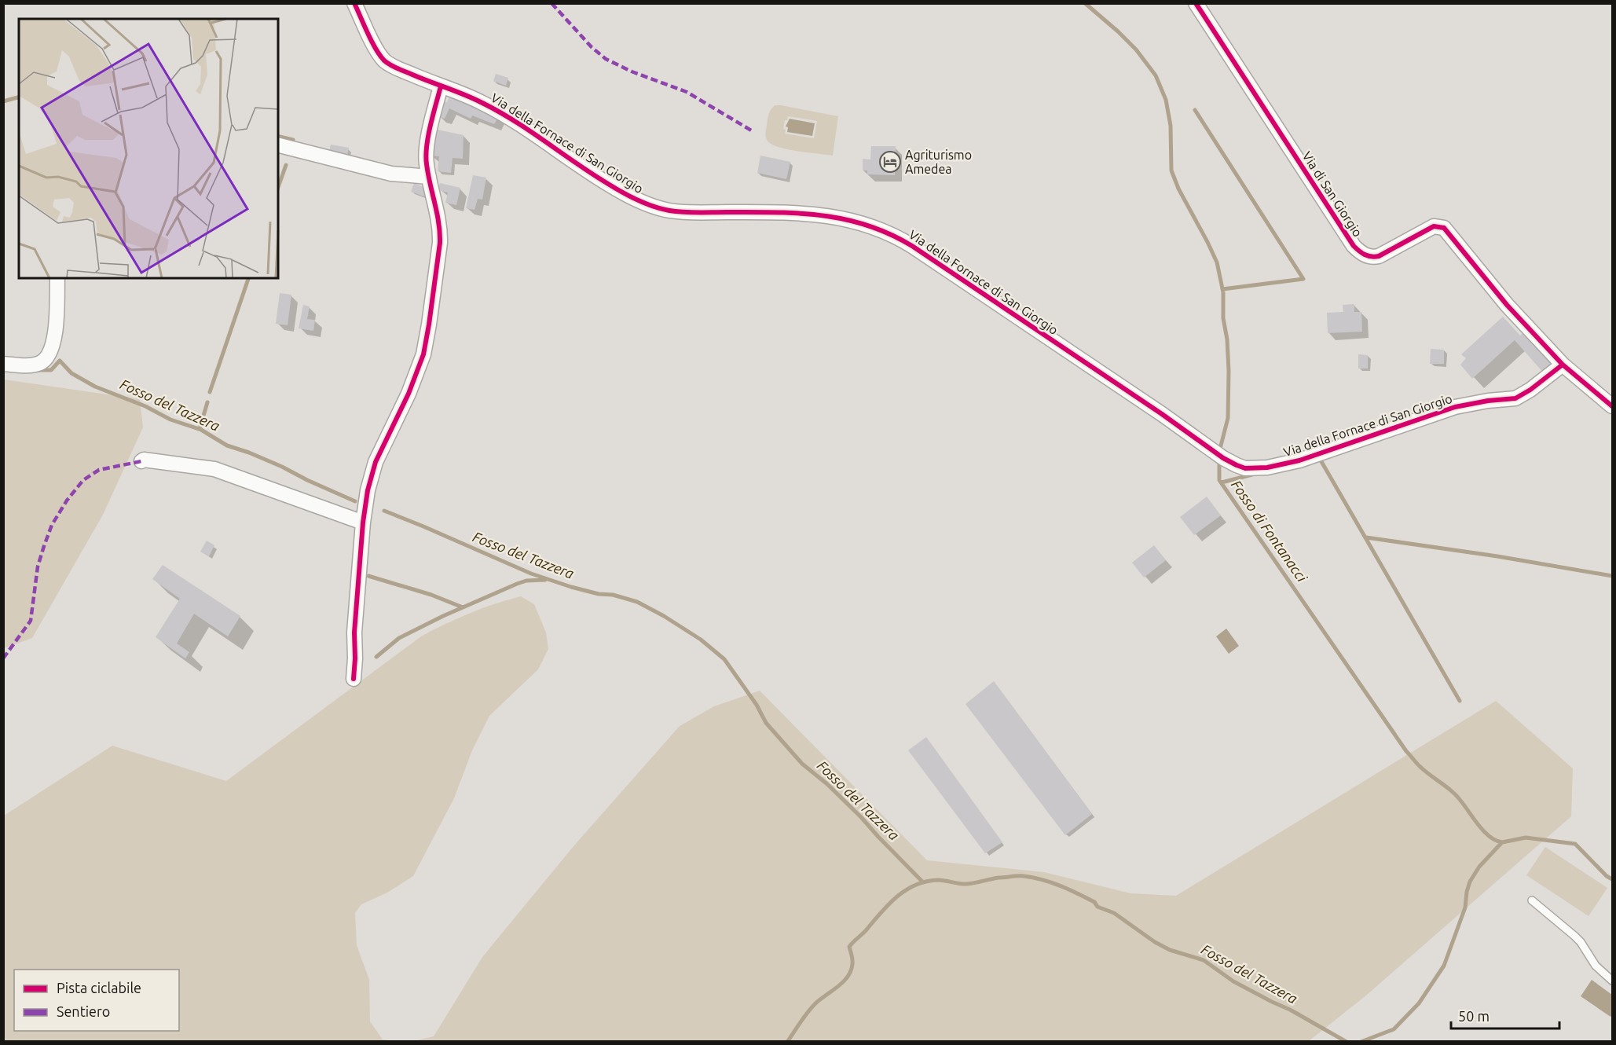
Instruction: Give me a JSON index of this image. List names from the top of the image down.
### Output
{
  "streets": {
    "street": ["Via della Fornace di San Giorgio", "Via di San Giorgio"]
  },
  "crossings": [
    ["Via della Fornace di San Giorgio", "Via di San Giorgio"]
  ],
  "water": ["Fosso del Tazzera", "Fosso di Fontanacci"],
  "places": {
    "hotel": ["Agriturismo Amedea"]
  },
  "legend": ["Pista ciclabile", "Sentiero"],
  "scale_bar": "50 m"
}
